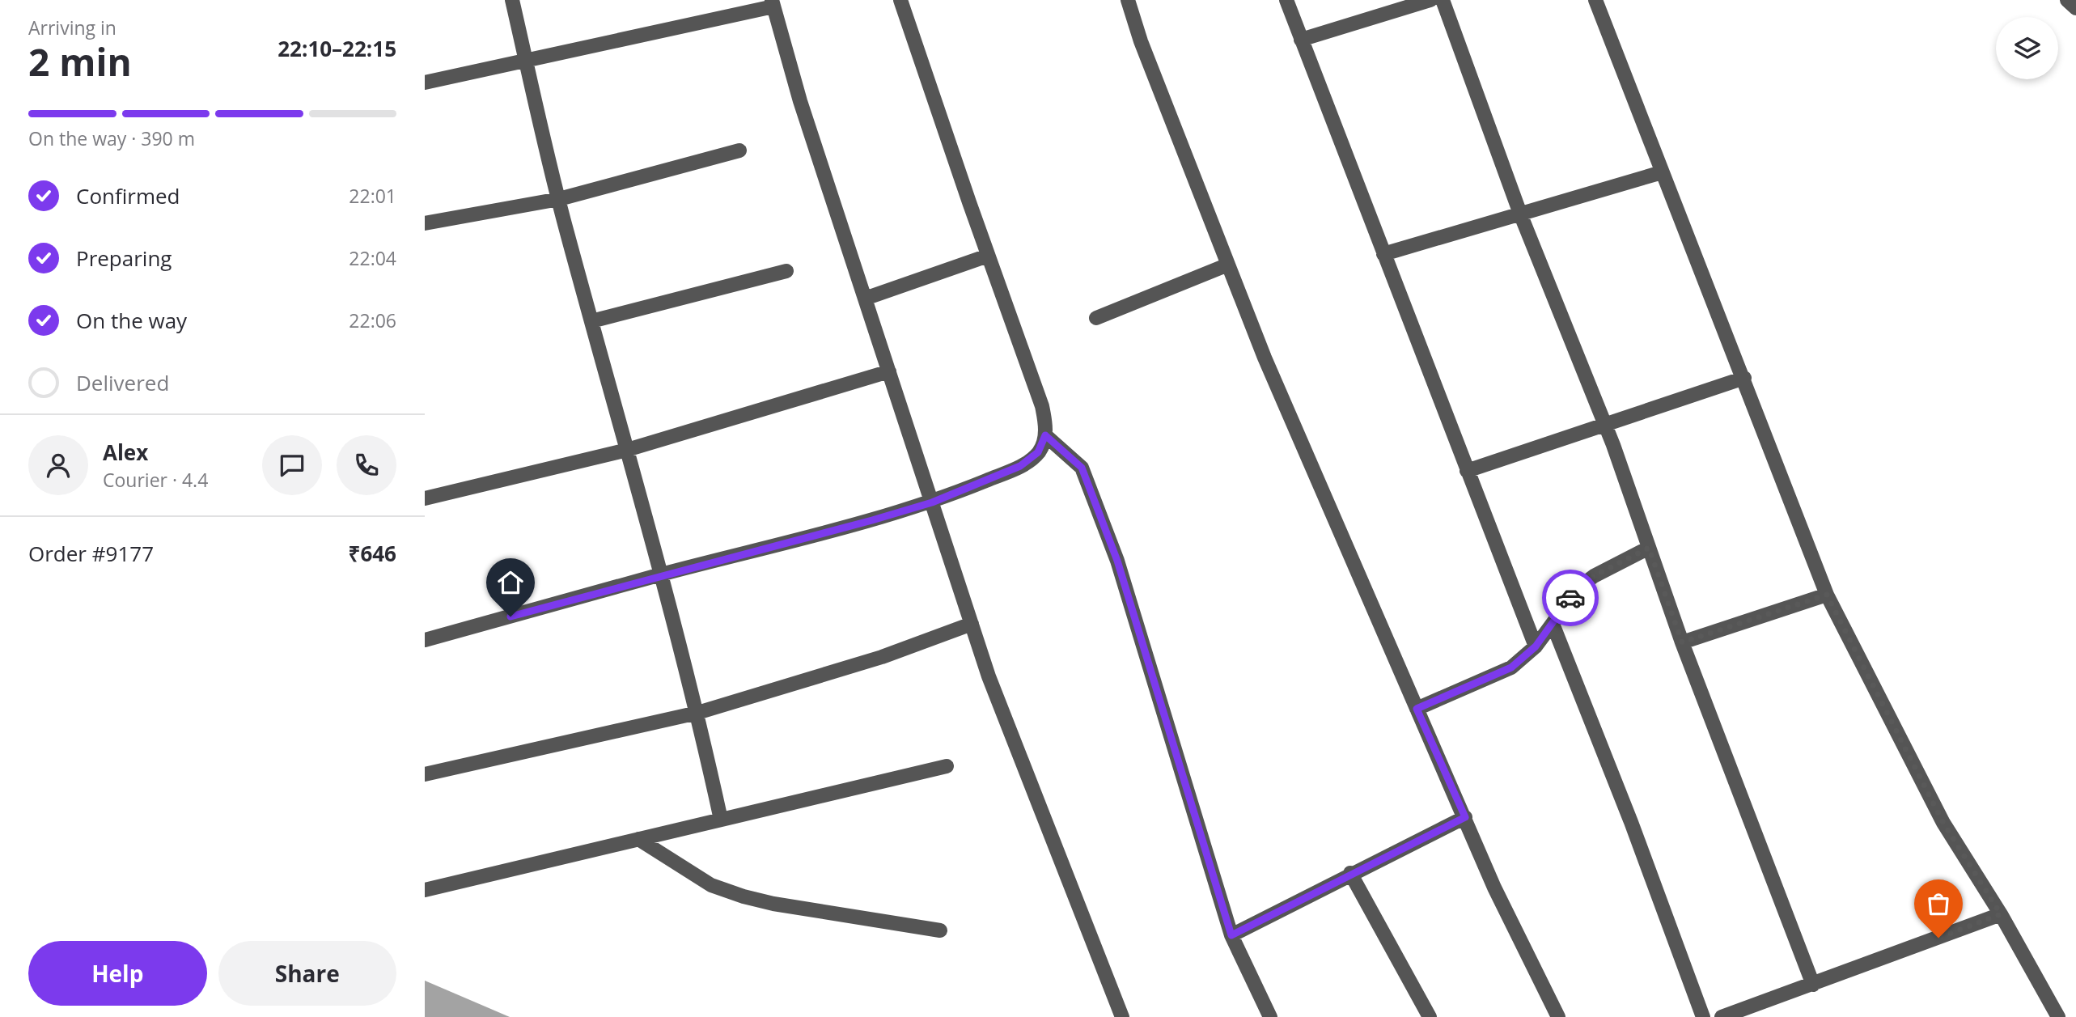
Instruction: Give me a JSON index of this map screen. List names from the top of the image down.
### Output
{
  "page": {
    "heading": ["2 min", "Arriving in", "22:10–22:15"],
    "panel": [
      "Alex",
      "Courier · 4.4",
      "Order #9177",
      "₹646"
    ],
    "bar": "On the way · 390 m",
    "list": [
      ["Confirmed", "22:01"],
      ["Preparing", "22:04"],
      ["On the way", "22:06"],
      "Delivered"
    ],
    "buttons": ["Help", "Share"]
  }
}
